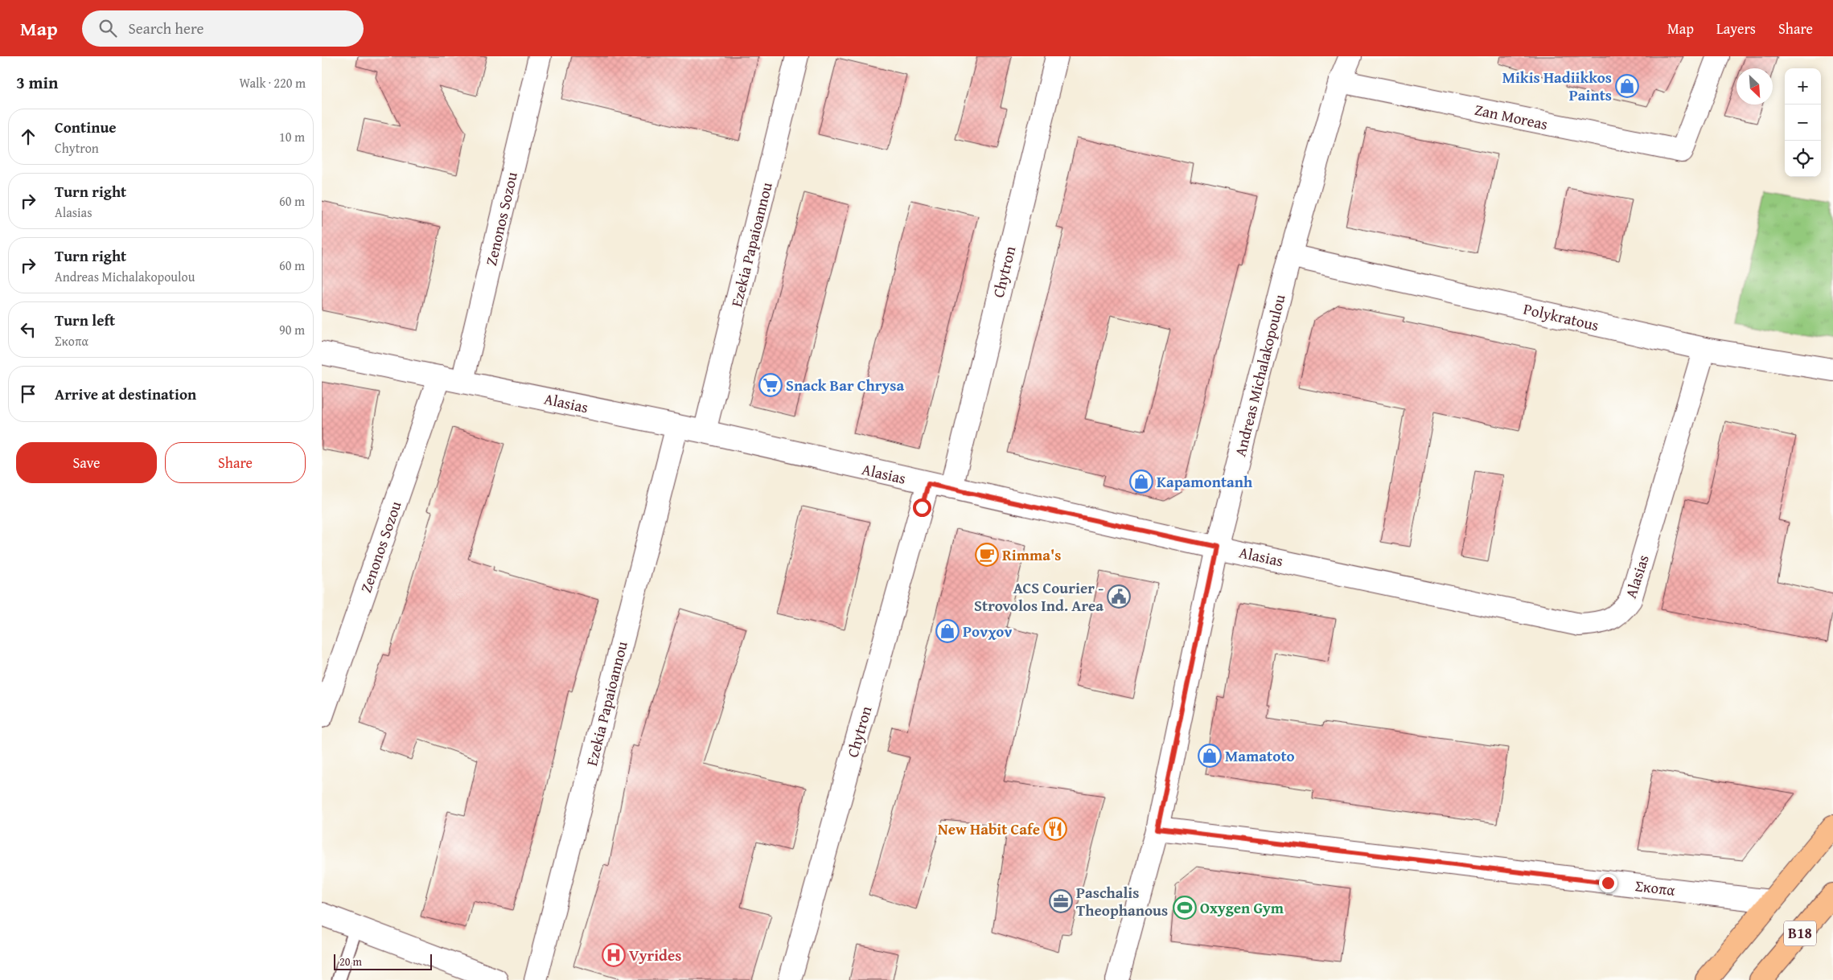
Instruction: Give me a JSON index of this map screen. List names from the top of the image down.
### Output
{
  "streets": {
    "main road": ["B18"],
    "street": [
      "Zan Moreas",
      "Zenonos Sozou",
      "Ezekia Papaioannou",
      "Chytron",
      "Polykratous",
      "Andreas Michalakopoulou",
      "Alasias",
      "Σκοπα"
    ]
  },
  "crossings": [
    ["Zan Moreas", "Andreas Michalakopoulou"],
    ["Zenonos Sozou", "Alasias"],
    ["Ezekia Papaioannou", "Alasias"],
    ["Chytron", "Alasias"],
    ["Polykratous", "Andreas Michalakopoulou"],
    ["Polykratous", "Alasias"],
    ["Andreas Michalakopoulou", "Alasias"],
    ["Andreas Michalakopoulou", "Σκοπα"]
  ],
  "places": {
    "shop": [
      "Mikis Hadiikkos Paints",
      "Kapamontanh",
      "Ρονχον",
      "Mamatoto"
    ],
    "supermarket": ["Snack Bar Chrysa"],
    "cafe": ["Rimma's"],
    "public building": ["ACS Courier - Strovolos Ind. Area"],
    "restaurant": ["New Habit Cafe"],
    "office": ["Paschalis Theophanous"],
    "sports": ["Oxygen Gym"],
    "hospital": ["Vyrides"]
  },
  "scale_bar": "20 m",
  "north": "bottom right",
  "page": {
    "header": "Map",
    "search": "Search here",
    "nav": ["Map", "Layers", "Share"],
    "heading": ["3 min", "Walk · 220 m"],
    "map_buttons": ["+", "−"],
    "list": [
      ["Continue", "Chytron", "10 m"],
      ["Turn right", "Alasias", "60 m"],
      ["Turn right", "Andreas Michalakopoulou", "60 m"],
      ["Turn left", "Σκοπα", "90 m"],
      "Arrive at destination"
    ],
    "buttons": ["Save", "Share"],
    "scale": "20 m"
  }
}
